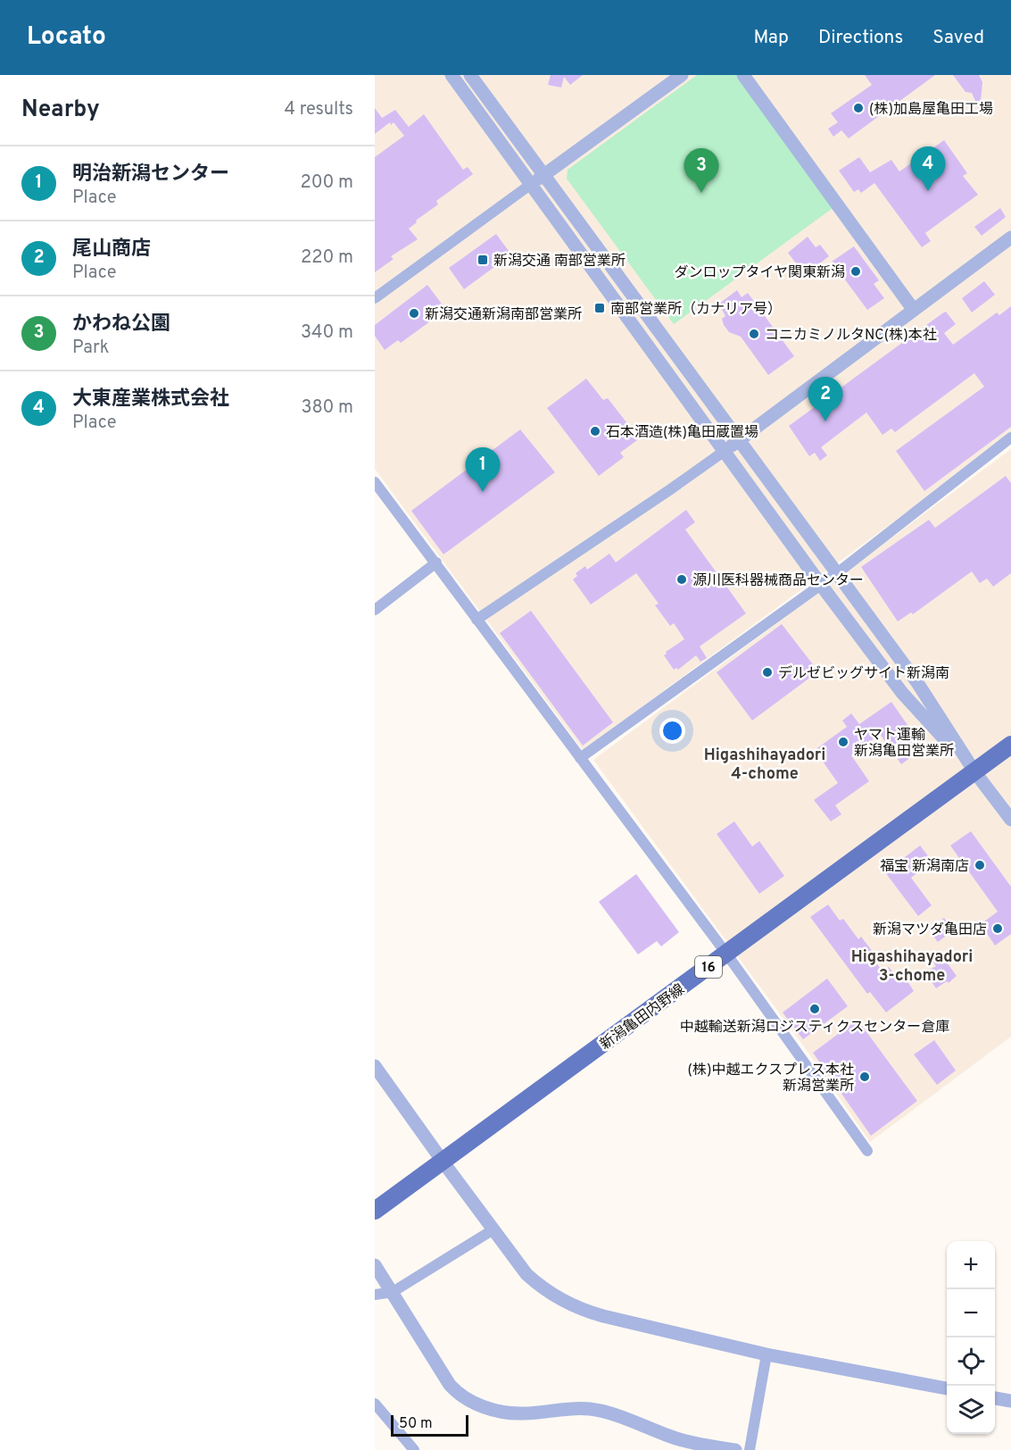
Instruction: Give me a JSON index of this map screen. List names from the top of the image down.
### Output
{
  "streets": {
    "main road": ["16", "新潟亀田内野線"]
  },
  "districts": ["Higashihayadori 4-chome", "Higashihayadori 3-chome"],
  "places": {
    "other": [
      "(株)加島屋亀田工場",
      "ダンロップタイヤ関東新潟",
      "新潟交通新潟南部営業所",
      "コニカミノルタNC(株)本社",
      "石本酒造(株)亀田蔵置場",
      "源川医科器械商品センター",
      "デルゼビッグサイト新潟南",
      "ヤマト運輸 新潟亀田営業所",
      "福宝 新潟南店",
      "新潟マツダ亀田店",
      "中越輸送新潟ロジスティクスセンター倉庫",
      "(株)中越エクスプレス本社 新潟営業所"
    ],
    "transit": ["新潟交通 南部営業所", "南部営業所（カナリア号）"]
  },
  "scale_bar": "50 m",
  "page": {
    "header": "Locato",
    "nav": ["Map", "Directions", "Saved"],
    "heading": ["Nearby", "4 results"],
    "list": [
      {
        "mark": "1",
        "name": "明治新潟センター",
        "note": "Place",
        "value": "200 m"
      },
      {
        "mark": "2",
        "name": "尾山商店",
        "note": "Place",
        "value": "220 m"
      },
      {
        "mark": "3",
        "name": "かわね公園",
        "note": "Park",
        "value": "340 m"
      },
      {
        "mark": "4",
        "name": "大東産業株式会社",
        "note": "Place",
        "value": "380 m"
      }
    ],
    "pins": [
      "4",
      "3",
      "2",
      "1"
    ],
    "map_buttons": ["+", "−"],
    "scale": "50 m"
  }
}
